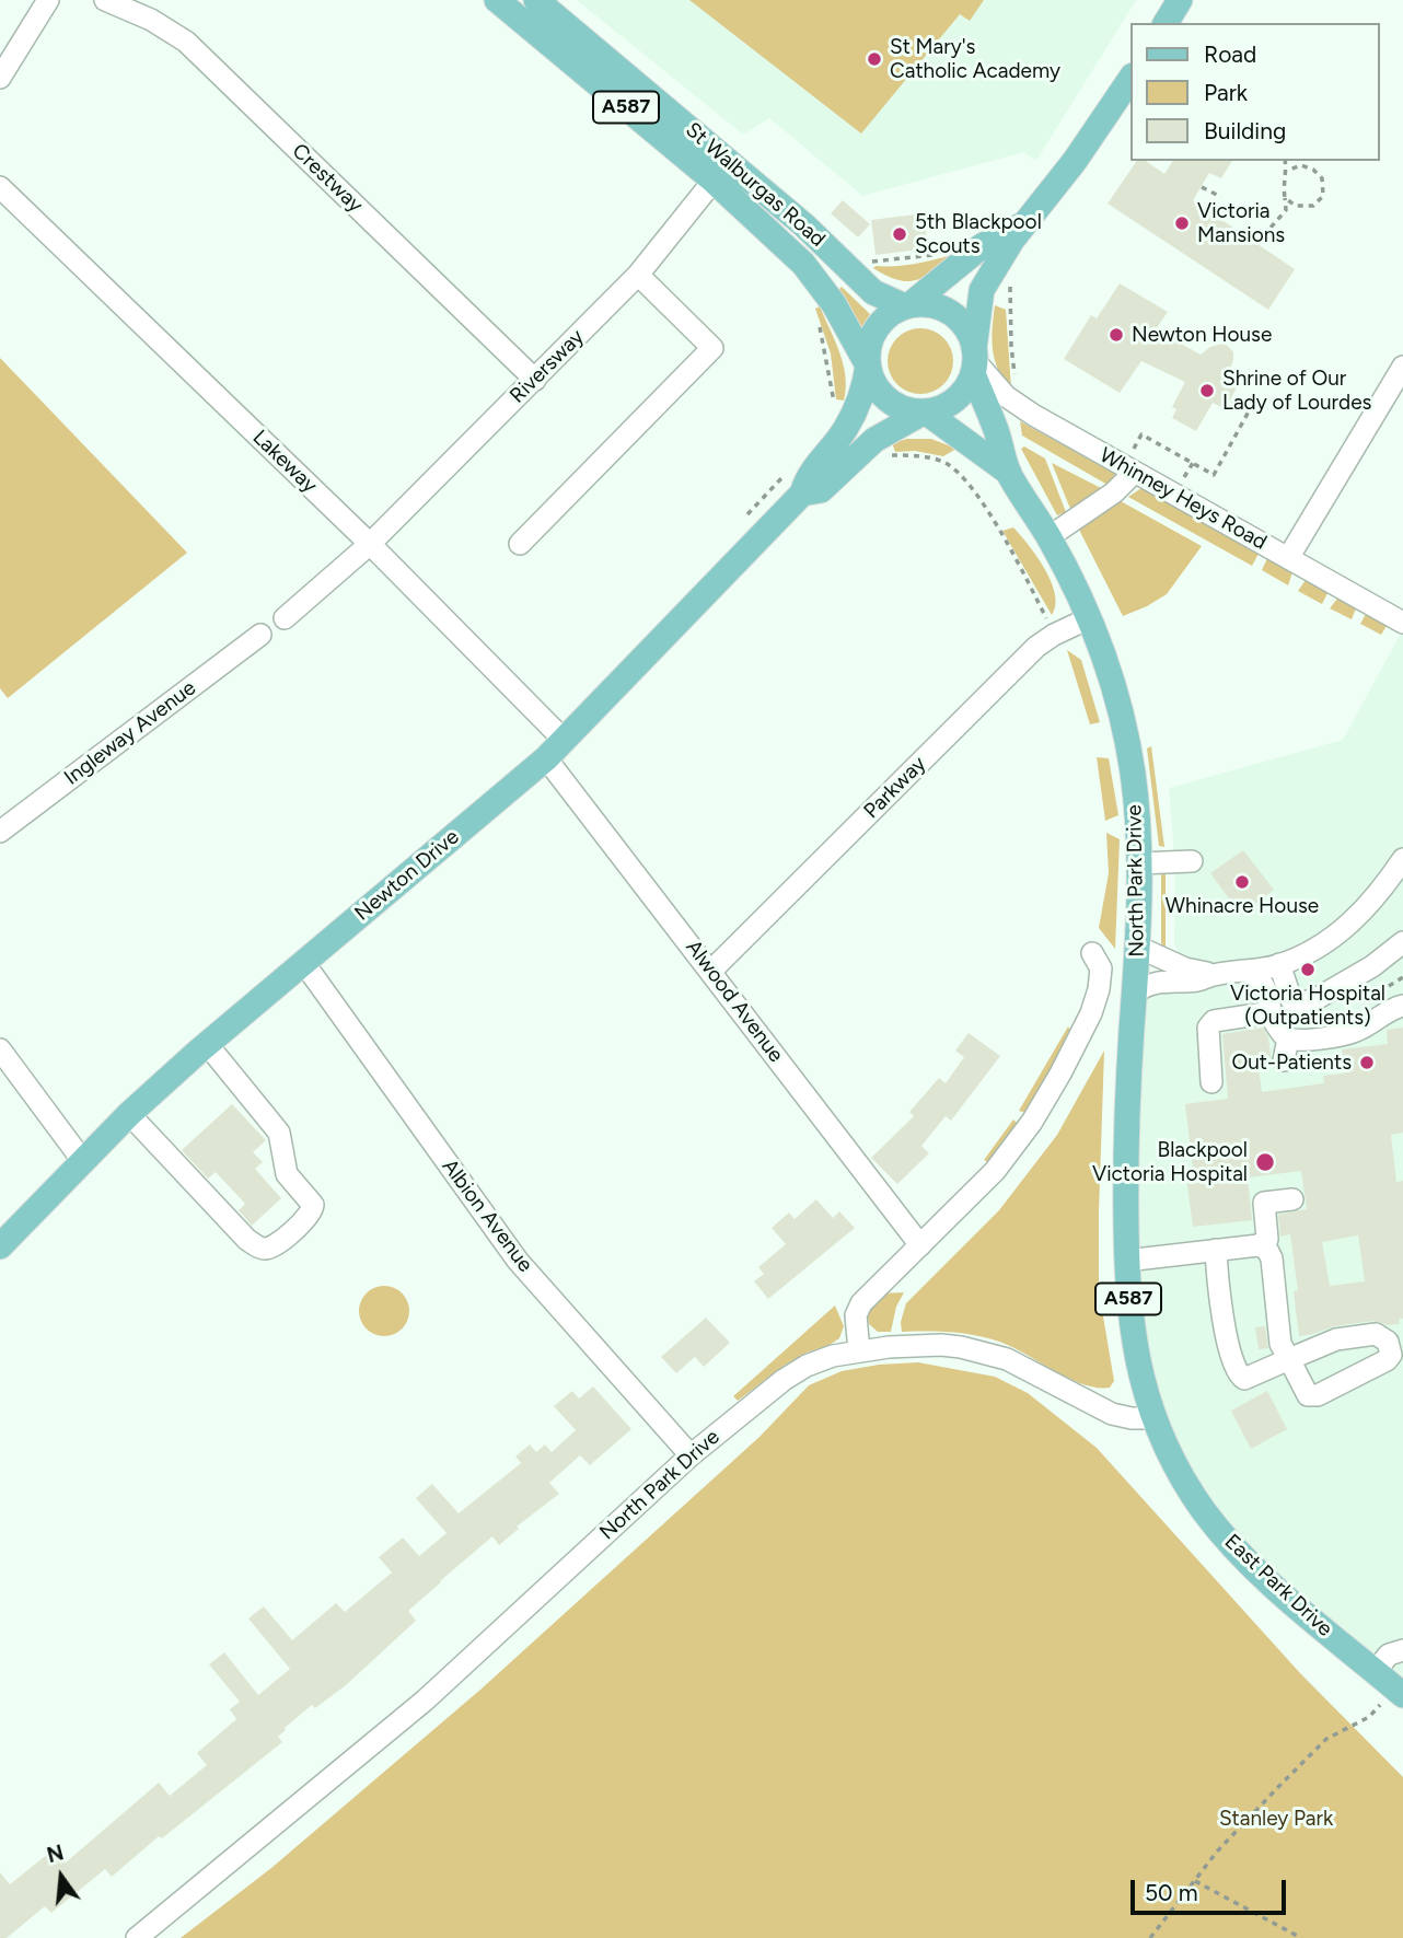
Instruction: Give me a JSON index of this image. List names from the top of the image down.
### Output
{
  "streets": {
    "main road": [
      "A587",
      "St Walburgas Road",
      "Newton Drive",
      "North Park Drive",
      "East Park Drive"
    ],
    "street": [
      "Crestway",
      "Riversway",
      "Lakeway",
      "Whinney Heys Road",
      "Ingleway Avenue",
      "Parkway",
      "Alwood Avenue",
      "Albion Avenue"
    ]
  },
  "crossings": [
    ["Crestway", "Riversway"],
    ["St Walburgas Road", "Riversway"],
    ["St Walburgas Road", "Whinney Heys Road"],
    ["St Walburgas Road", "Newton Drive"],
    ["St Walburgas Road", "North Park Drive"],
    ["Riversway", "Lakeway"],
    ["Lakeway", "Newton Drive"],
    ["Lakeway", "Alwood Avenue"],
    ["Whinney Heys Road", "Newton Drive"],
    ["Whinney Heys Road", "North Park Drive"],
    ["Parkway", "North Park Drive"],
    ["Parkway", "Alwood Avenue"],
    ["Newton Drive", "North Park Drive"],
    ["Newton Drive", "Alwood Avenue"],
    ["Newton Drive", "Albion Avenue"],
    ["North Park Drive", "Albion Avenue"],
    ["North Park Drive", "East Park Drive"]
  ],
  "parks": ["Stanley Park"],
  "places": [
    "St Mary's Catholic Academy",
    "Victoria Mansions",
    "5th Blackpool Scouts",
    "Newton House",
    "Shrine of Our Lady of Lourdes",
    "Whinacre House",
    "Victoria Hospital (Outpatients)",
    "Out-Patients",
    "Blackpool Victoria Hospital"
  ],
  "legend": ["Road", "Park", "Building"],
  "scale_bar": "50 m",
  "north": "top"
}
